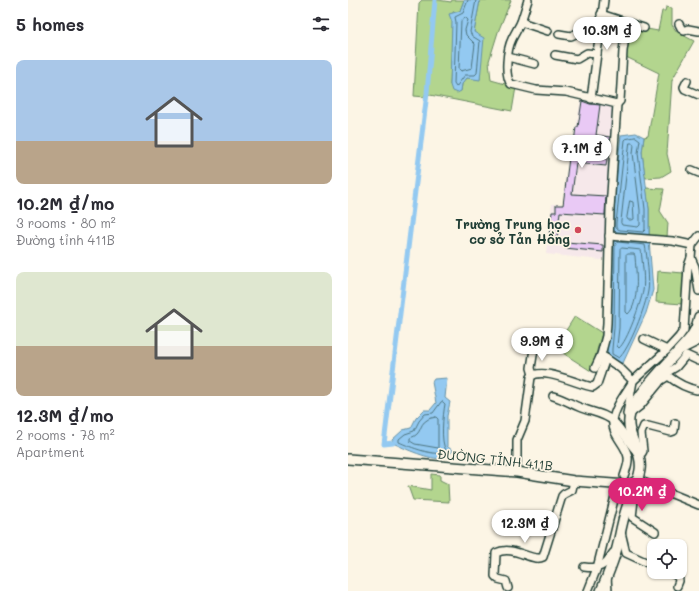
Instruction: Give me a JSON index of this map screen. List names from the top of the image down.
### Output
{
  "streets": {
    "main road": ["ĐƯỜNG TỈNH 411B"]
  },
  "places": ["Trường Trung học cơ sở Tản Hồng"],
  "page": {
    "heading": "5 homes",
    "price": [
      "10.3M ₫",
      "7.1M ₫",
      "9.9M ₫",
      "10.2M ₫",
      "12.3M ₫"
    ],
    "list": [
      {
        "name": "10.2M ₫/mo",
        "note": "3 rooms · 80 m² · Đường tỉnh 411B"
      },
      {
        "name": "12.3M ₫/mo",
        "note": "2 rooms · 78 m² · Apartment"
      }
    ]
  }
}
